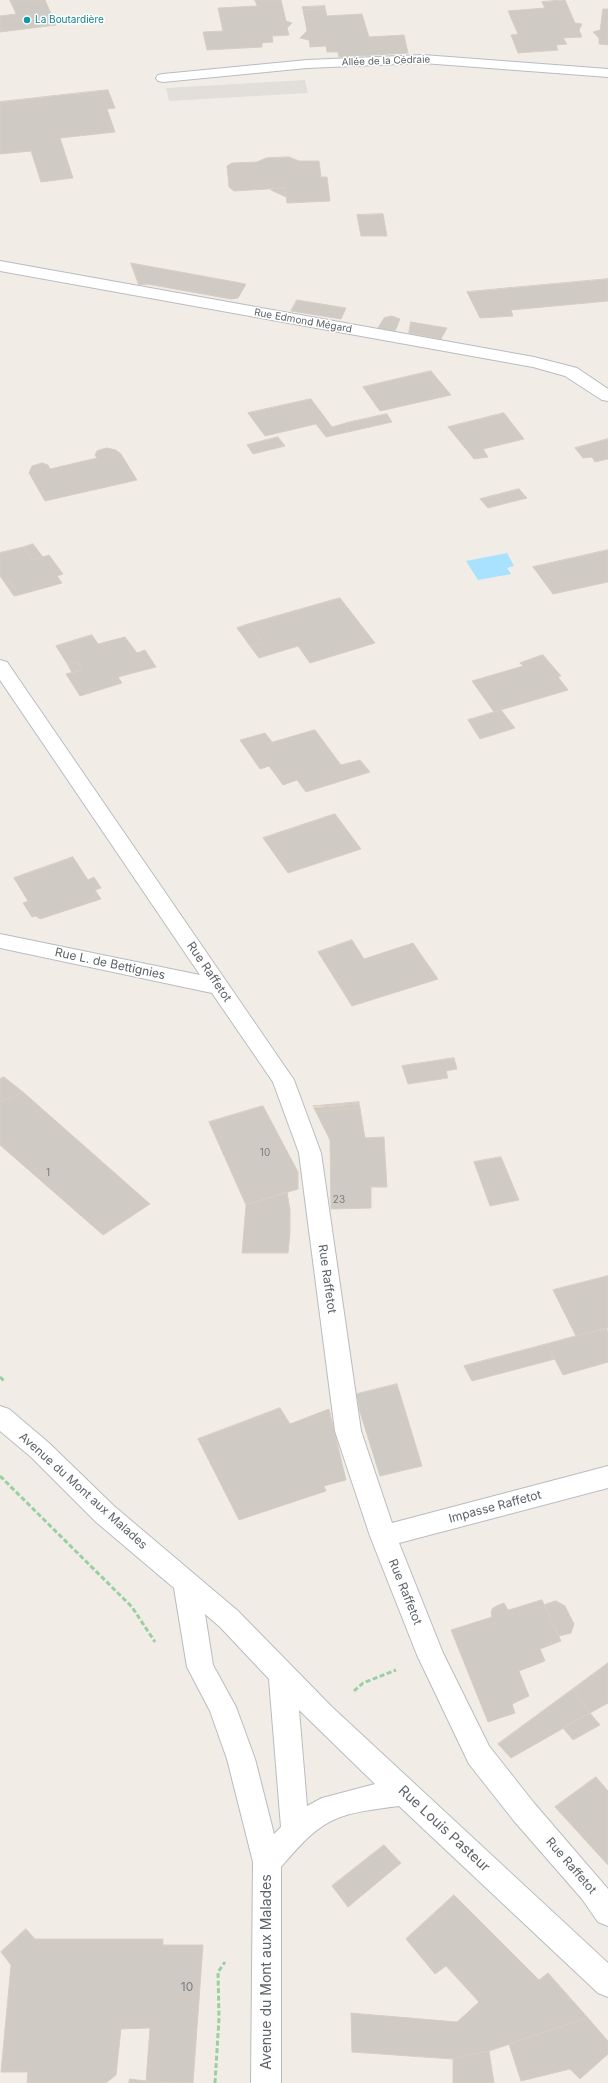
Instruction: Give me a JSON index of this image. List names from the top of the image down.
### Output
{
  "streets": {
    "street": [
      "Allée de la Cédraie",
      "Rue Edmond Mégard",
      "Rue L. de Bettignies",
      "Rue Raffetot",
      "Avenue du Mont aux Malades",
      "Impasse Raffetot",
      "Rue Louis Pasteur"
    ]
  },
  "crossings": [
    ["Rue L. de Bettignies", "Rue Raffetot"],
    ["Rue Raffetot", "Impasse Raffetot"],
    ["Avenue du Mont aux Malades", "Rue Louis Pasteur"]
  ],
  "places": ["La Boutardière"],
  "house_numbers": [
    "10",
    "1",
    "23",
    "10"
  ]
}
